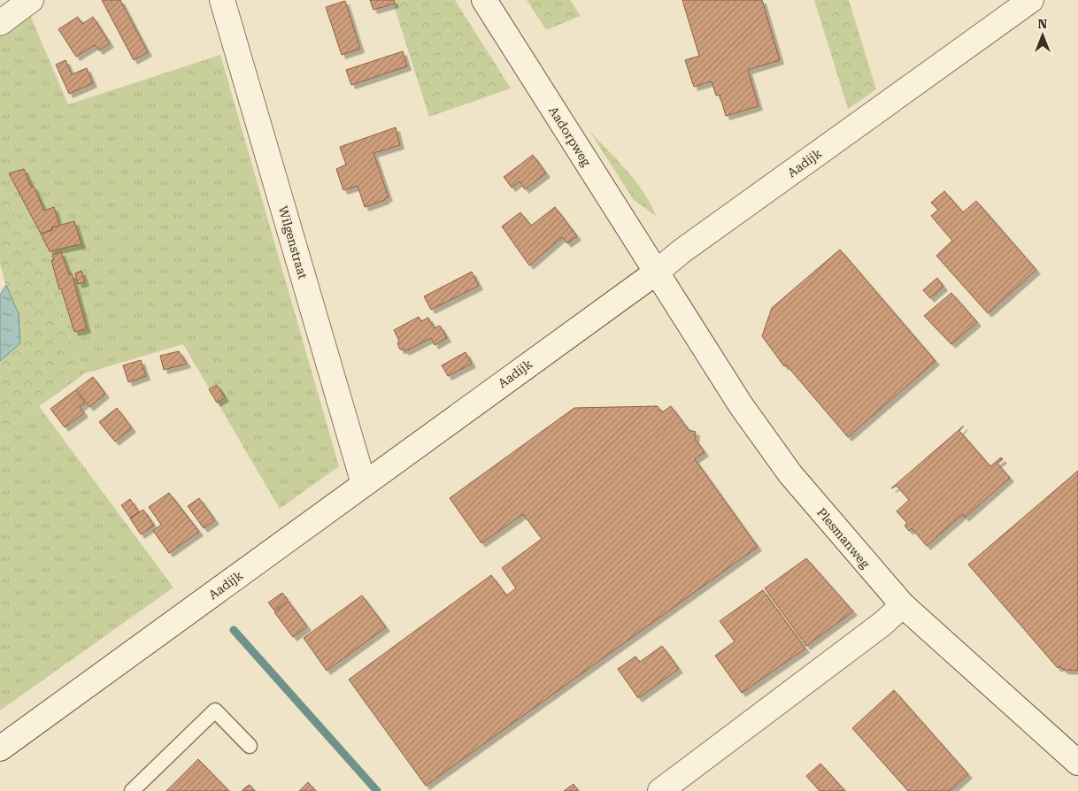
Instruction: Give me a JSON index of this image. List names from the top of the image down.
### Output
{
  "streets": {
    "street": [
      "Aadorpweg",
      "Aadijk",
      "Wilgenstraat",
      "Plesmanweg"
    ]
  },
  "crossings": [
    ["Aadorpweg", "Aadijk"],
    ["Aadorpweg", "Plesmanweg"],
    ["Aadijk", "Wilgenstraat"],
    ["Aadijk", "Plesmanweg"]
  ],
  "north": "top"
}
